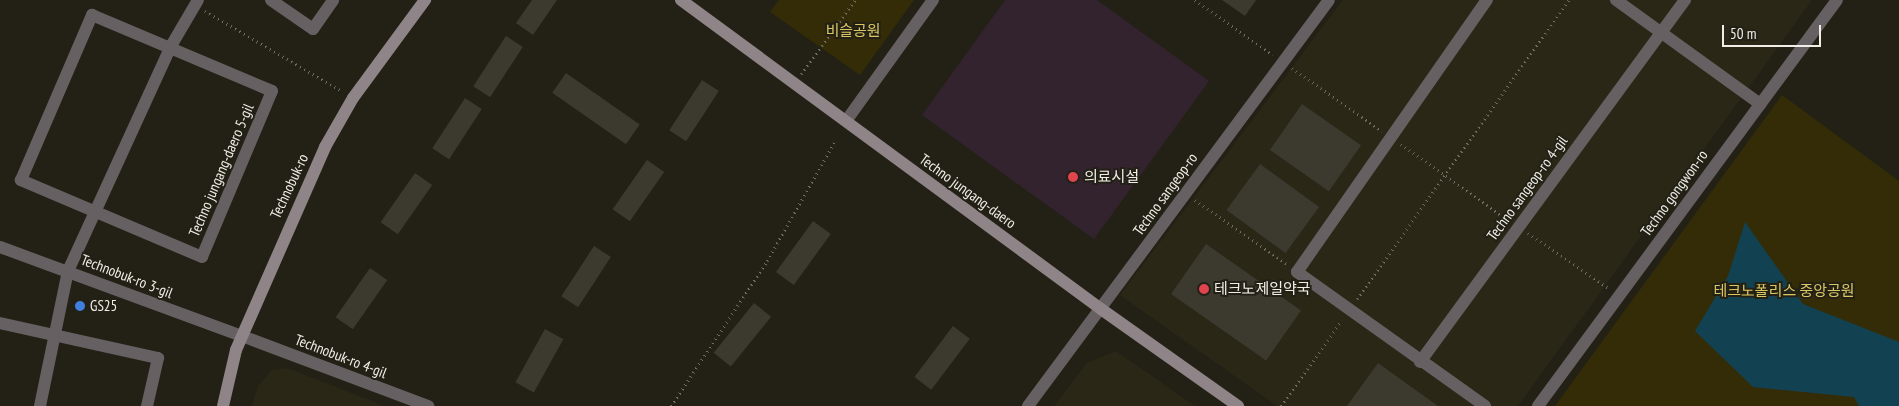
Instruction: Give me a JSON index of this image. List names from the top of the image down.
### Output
{
  "streets": {
    "main road": ["Technobuk-ro", "Techno jungang-daero"],
    "street": [
      "Techno jungang-daero 5-gil",
      "Techno sangeop-ro 4-gil",
      "Techno gongwon-ro",
      "Techno sangeop-ro",
      "Technobuk-ro 3-gil",
      "Technobuk-ro 4-gil"
    ]
  },
  "crossings": [
    ["Technobuk-ro", "Technobuk-ro 3-gil"],
    ["Technobuk-ro", "Technobuk-ro 4-gil"],
    ["Techno jungang-daero", "Techno sangeop-ro"],
    ["Technobuk-ro 3-gil", "Technobuk-ro 4-gil"]
  ],
  "parks": ["비슬공원", "테크노폴리스 중앙공원"],
  "places": ["의료시설", "테크노제일약국", "GS25"],
  "scale_bar": "50 m"
}
